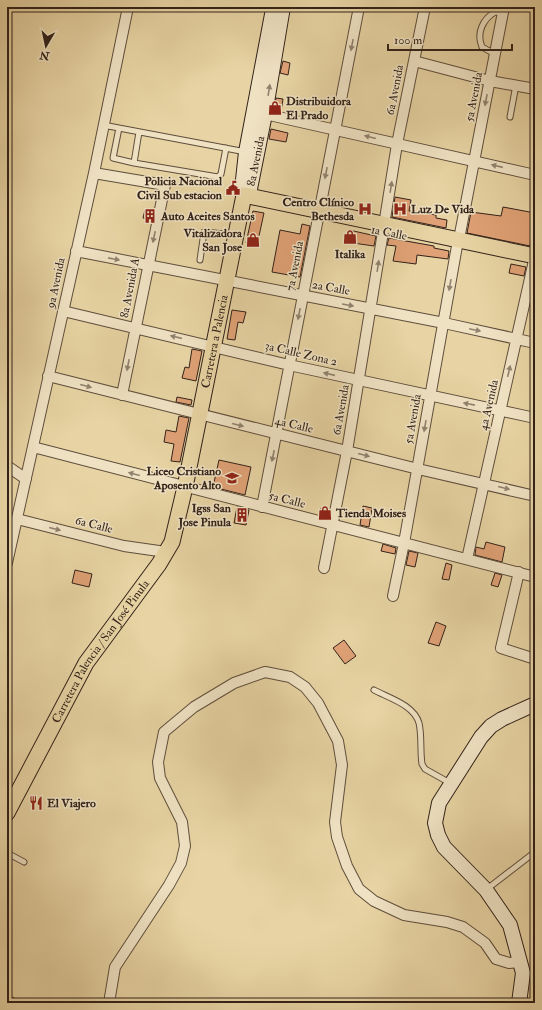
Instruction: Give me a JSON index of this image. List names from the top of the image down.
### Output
{
  "streets": {
    "main road": [
      "8a Avenida",
      "1a Calle",
      "Carretera a Palencia",
      "Carretera Palencia / San José Pinula"
    ],
    "street": [
      "6a Avenida",
      "5a Avenida",
      "7a Avenida",
      "9a Avenida",
      "8a Avenida A",
      "2a Calle",
      "3a Calle Zona 2",
      "4a Avenida",
      "4a Calle",
      "5a Calle",
      "6a Calle"
    ]
  },
  "crossings": [
    ["6a Avenida", "1a Calle"],
    ["6a Avenida", "2a Calle"],
    ["6a Avenida", "3a Calle Zona 2"],
    ["6a Avenida", "4a Calle"],
    ["6a Avenida", "5a Calle"],
    ["5a Avenida", "1a Calle"],
    ["5a Avenida", "2a Calle"],
    ["5a Avenida", "3a Calle Zona 2"],
    ["5a Avenida", "4a Calle"],
    ["5a Avenida", "5a Calle"],
    ["8a Avenida", "1a Calle"],
    ["8a Avenida", "Carretera a Palencia"],
    ["1a Calle", "7a Avenida"],
    ["1a Calle", "Carretera a Palencia"],
    ["1a Calle", "4a Avenida"],
    ["7a Avenida", "2a Calle"],
    ["7a Avenida", "3a Calle Zona 2"],
    ["7a Avenida", "4a Calle"],
    ["7a Avenida", "5a Calle"],
    ["9a Avenida", "8a Avenida A"],
    ["9a Avenida", "2a Calle"],
    ["9a Avenida", "3a Calle Zona 2"],
    ["9a Avenida", "4a Calle"],
    ["9a Avenida", "5a Calle"],
    ["9a Avenida", "6a Calle"],
    ["8a Avenida A", "2a Calle"],
    ["8a Avenida A", "3a Calle Zona 2"],
    ["8a Avenida A", "4a Calle"],
    ["2a Calle", "Carretera a Palencia"],
    ["2a Calle", "4a Avenida"],
    ["Carretera a Palencia", "3a Calle Zona 2"],
    ["Carretera a Palencia", "4a Calle"],
    ["Carretera a Palencia", "5a Calle"],
    ["Carretera a Palencia", "Carretera Palencia / San José Pinula"],
    ["3a Calle Zona 2", "4a Avenida"],
    ["4a Avenida", "4a Calle"],
    ["4a Avenida", "5a Calle"],
    ["5a Calle", "Carretera Palencia / San José Pinula"],
    ["6a Calle", "Carretera Palencia / San José Pinula"]
  ],
  "one_way": [
    "5a Avenida",
    "7a Avenida",
    "2a Calle",
    "3a Calle Zona 2",
    "4a Calle",
    "6a Calle"
  ],
  "places": {
    "shop": [
      "Distribuidora El Prado",
      "Italika",
      "Vitalizadora San Jose",
      "Tienda Moises"
    ],
    "public building": ["Policia Nacional Civil Sub estacion"],
    "hospital": ["Centro Clínico Bethesda", "Luz De Vida"],
    "building": ["Auto Aceites Santos", "Igss San Jose Pinula"],
    "school or university": ["Liceo Cristiano Aposento Alto"],
    "restaurant": ["El Viajero"]
  },
  "scale_bar": "100 m",
  "north": "bottom"
}
